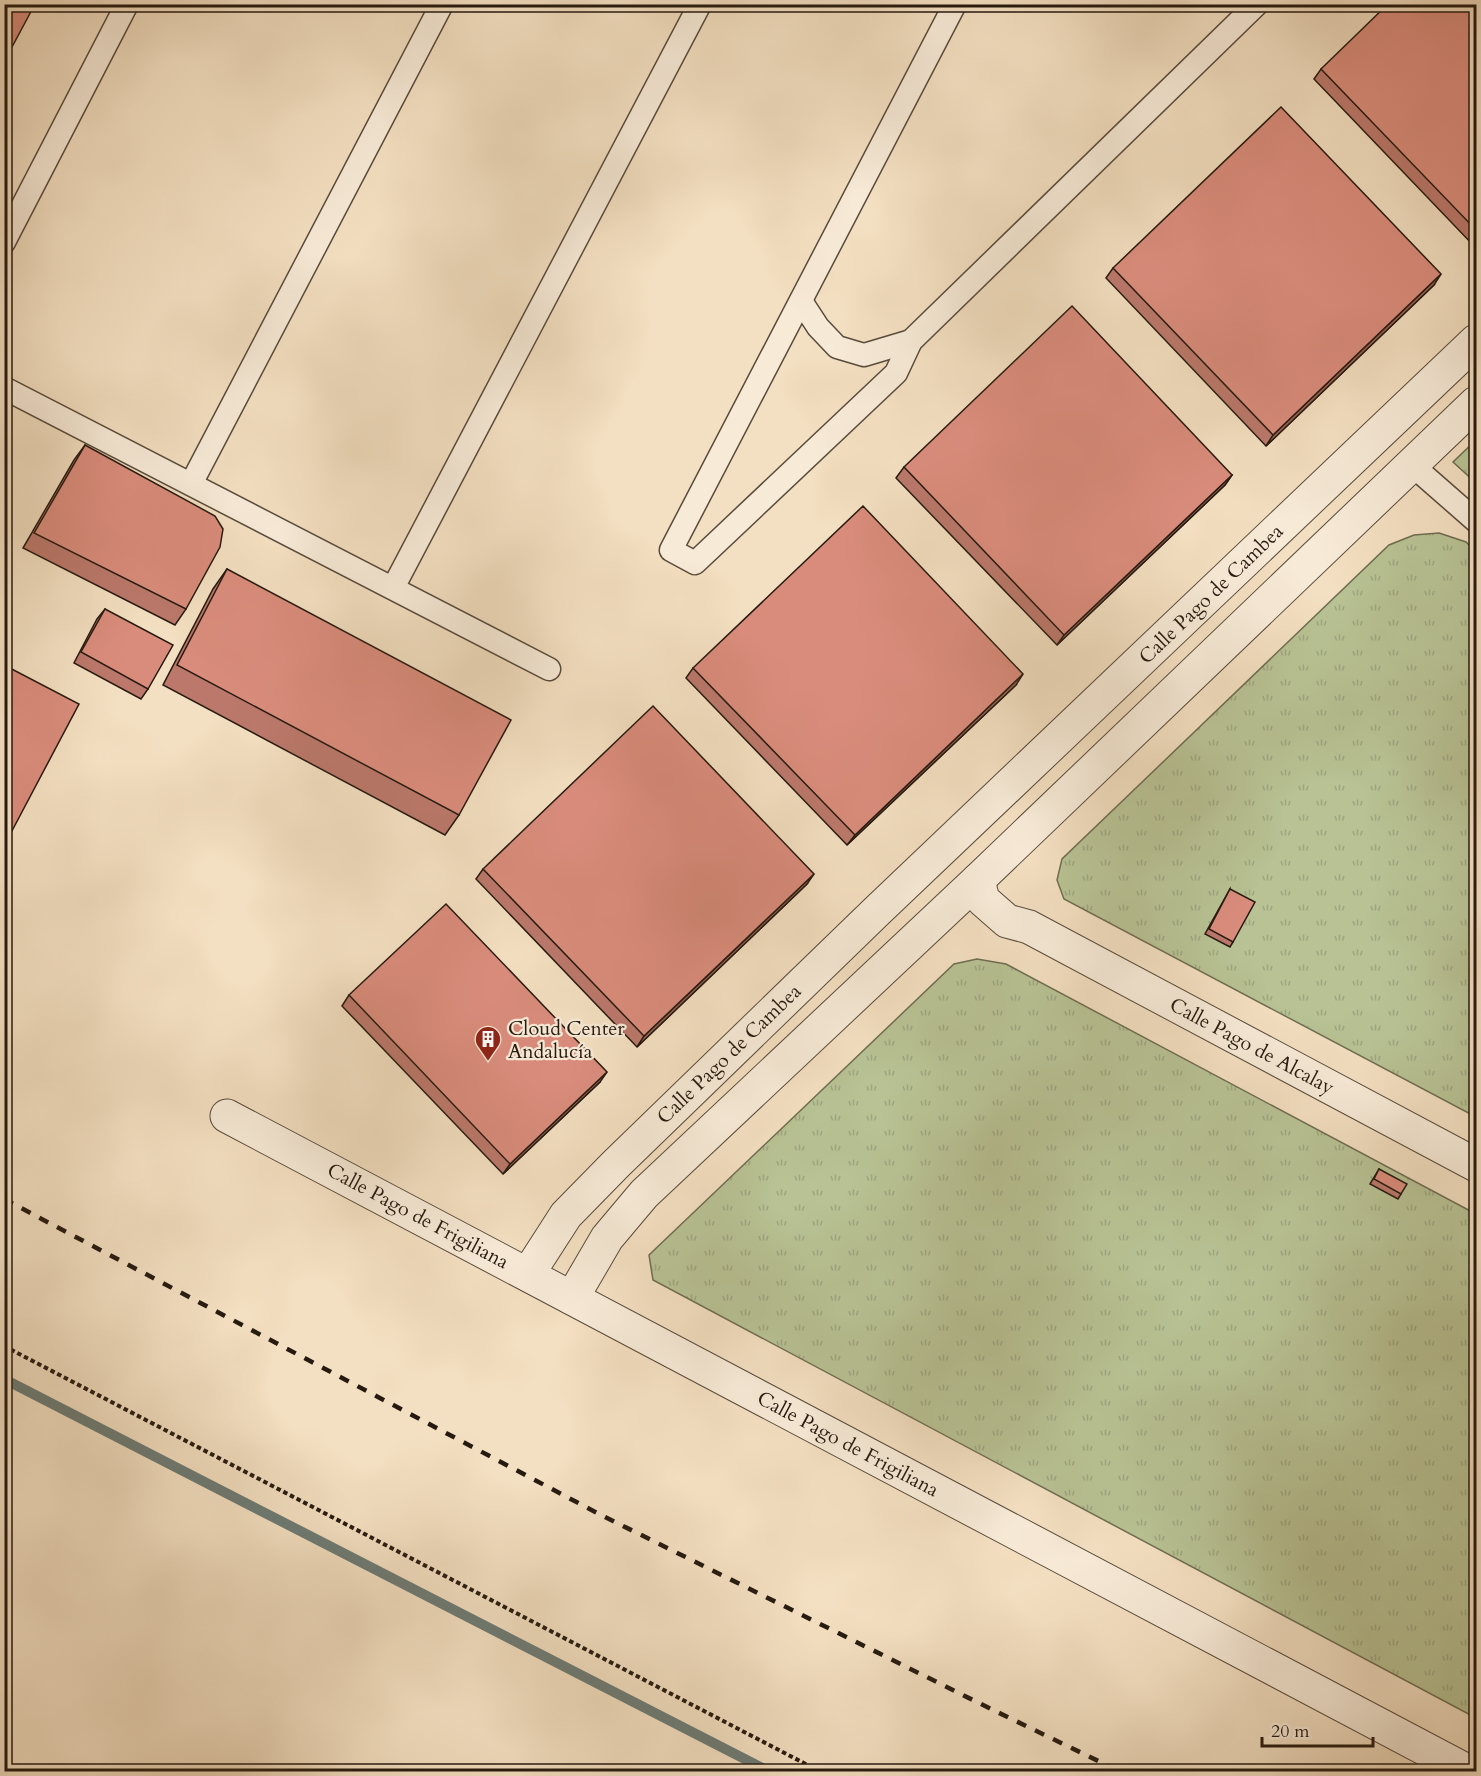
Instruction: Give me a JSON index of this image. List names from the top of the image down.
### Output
{
  "streets": {
    "street": ["Calle Pago de Cambea", "Calle Pago de Alcalay", "Calle Pago de Frigiliana"]
  },
  "crossings": [
    ["Calle Pago de Cambea", "Calle Pago de Frigiliana"]
  ],
  "places": {
    "building": ["Cloud Center Andalucía"]
  },
  "scale_bar": "20 m"
}
